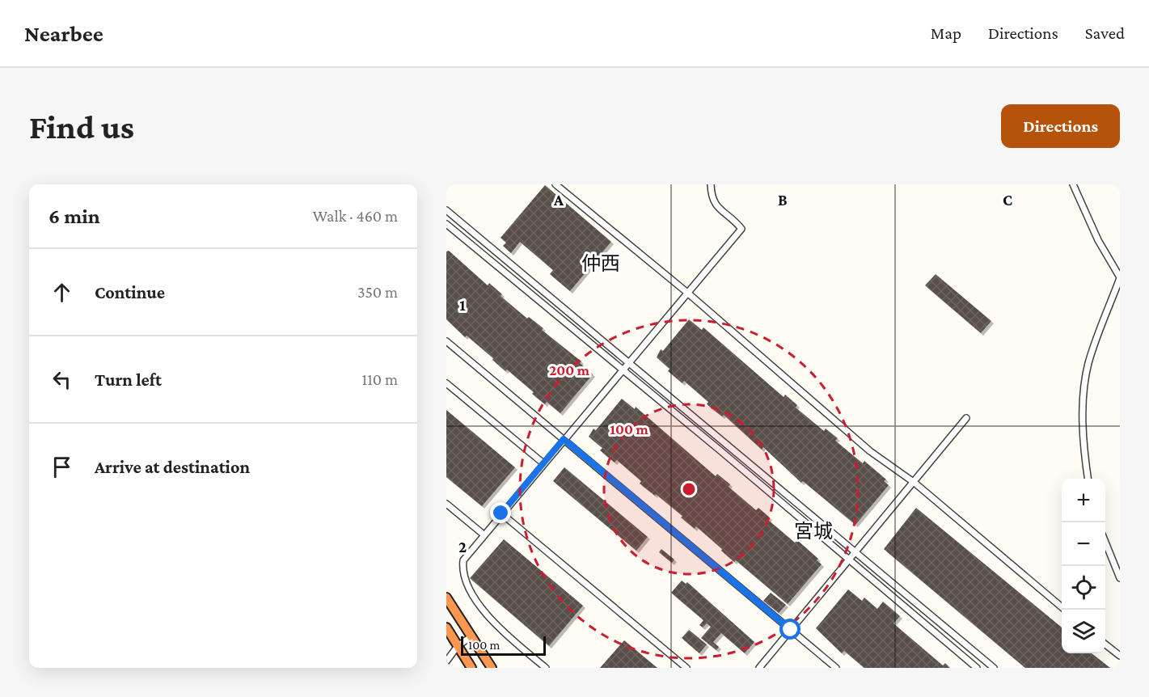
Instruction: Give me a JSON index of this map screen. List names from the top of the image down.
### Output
{
  "districts": ["仲西", "宮城"],
  "scale_bar": "100 m",
  "page": {
    "header": "Nearbee",
    "nav": ["Map", "Directions", "Saved"],
    "buttons": "Directions",
    "title": "Find us",
    "heading": ["6 min", "Walk · 460 m"],
    "list": [
      ["Continue", "350 m"],
      ["Turn left", "110 m"],
      "Arrive at destination"
    ],
    "map_buttons": ["+", "−"],
    "scale": "100 m"
  },
  "grid": {
    "columns": ["A", "B", "C"],
    "rows": ["1", "2"]
  },
  "rings": ["200 m", "100 m"]
}
